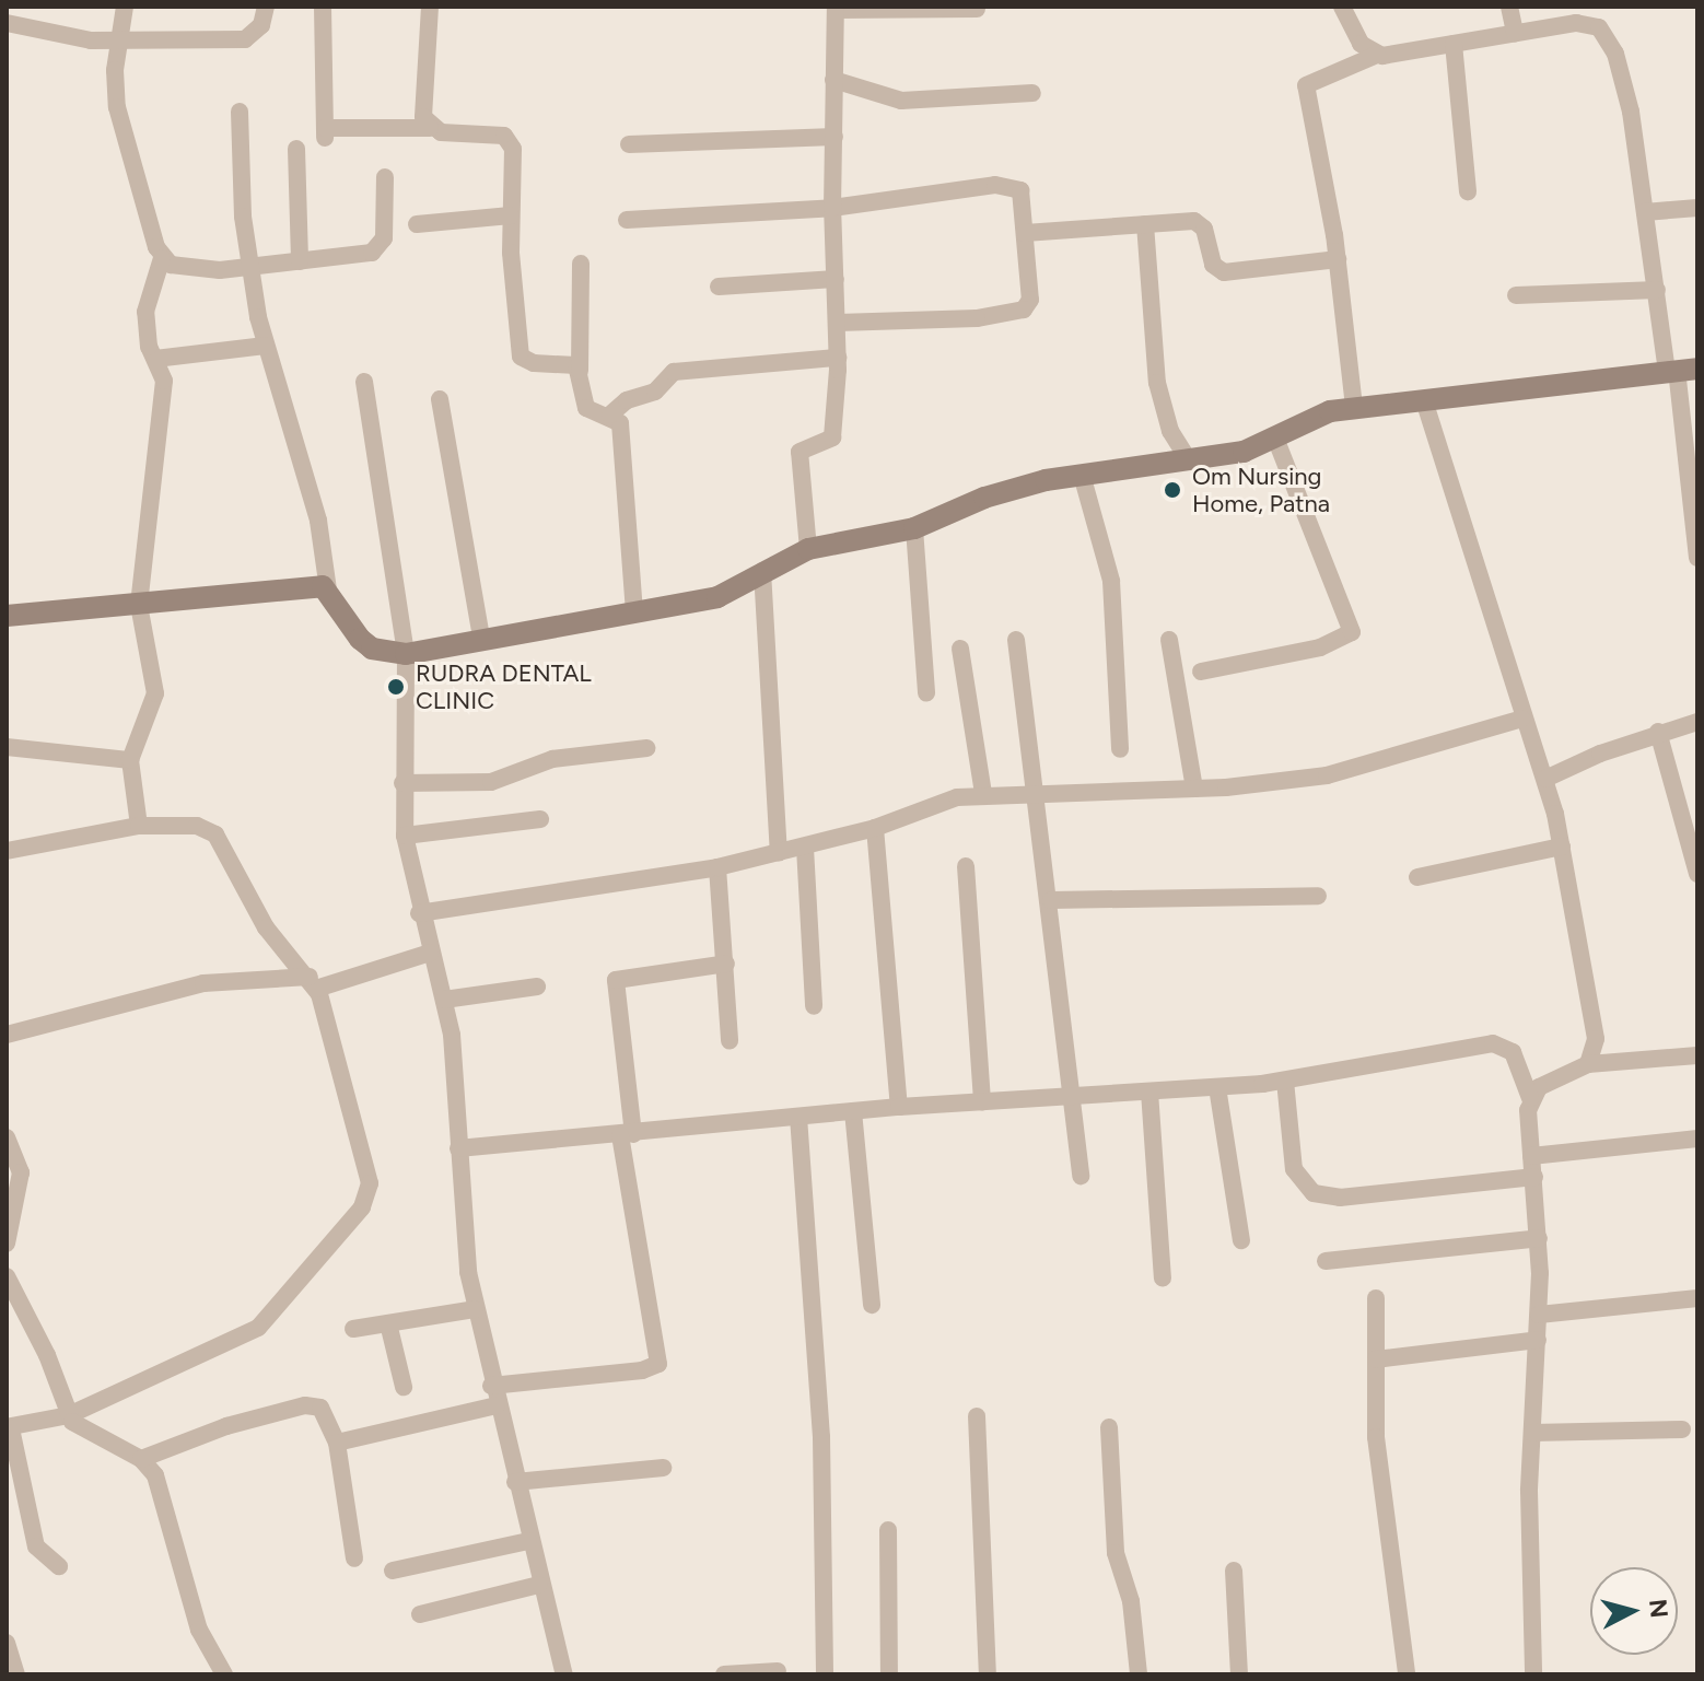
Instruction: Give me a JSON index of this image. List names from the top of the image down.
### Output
{
  "places": ["Om Nursing Home, Patna", "RUDRA DENTAL CLINIC"],
  "north": "right"
}
